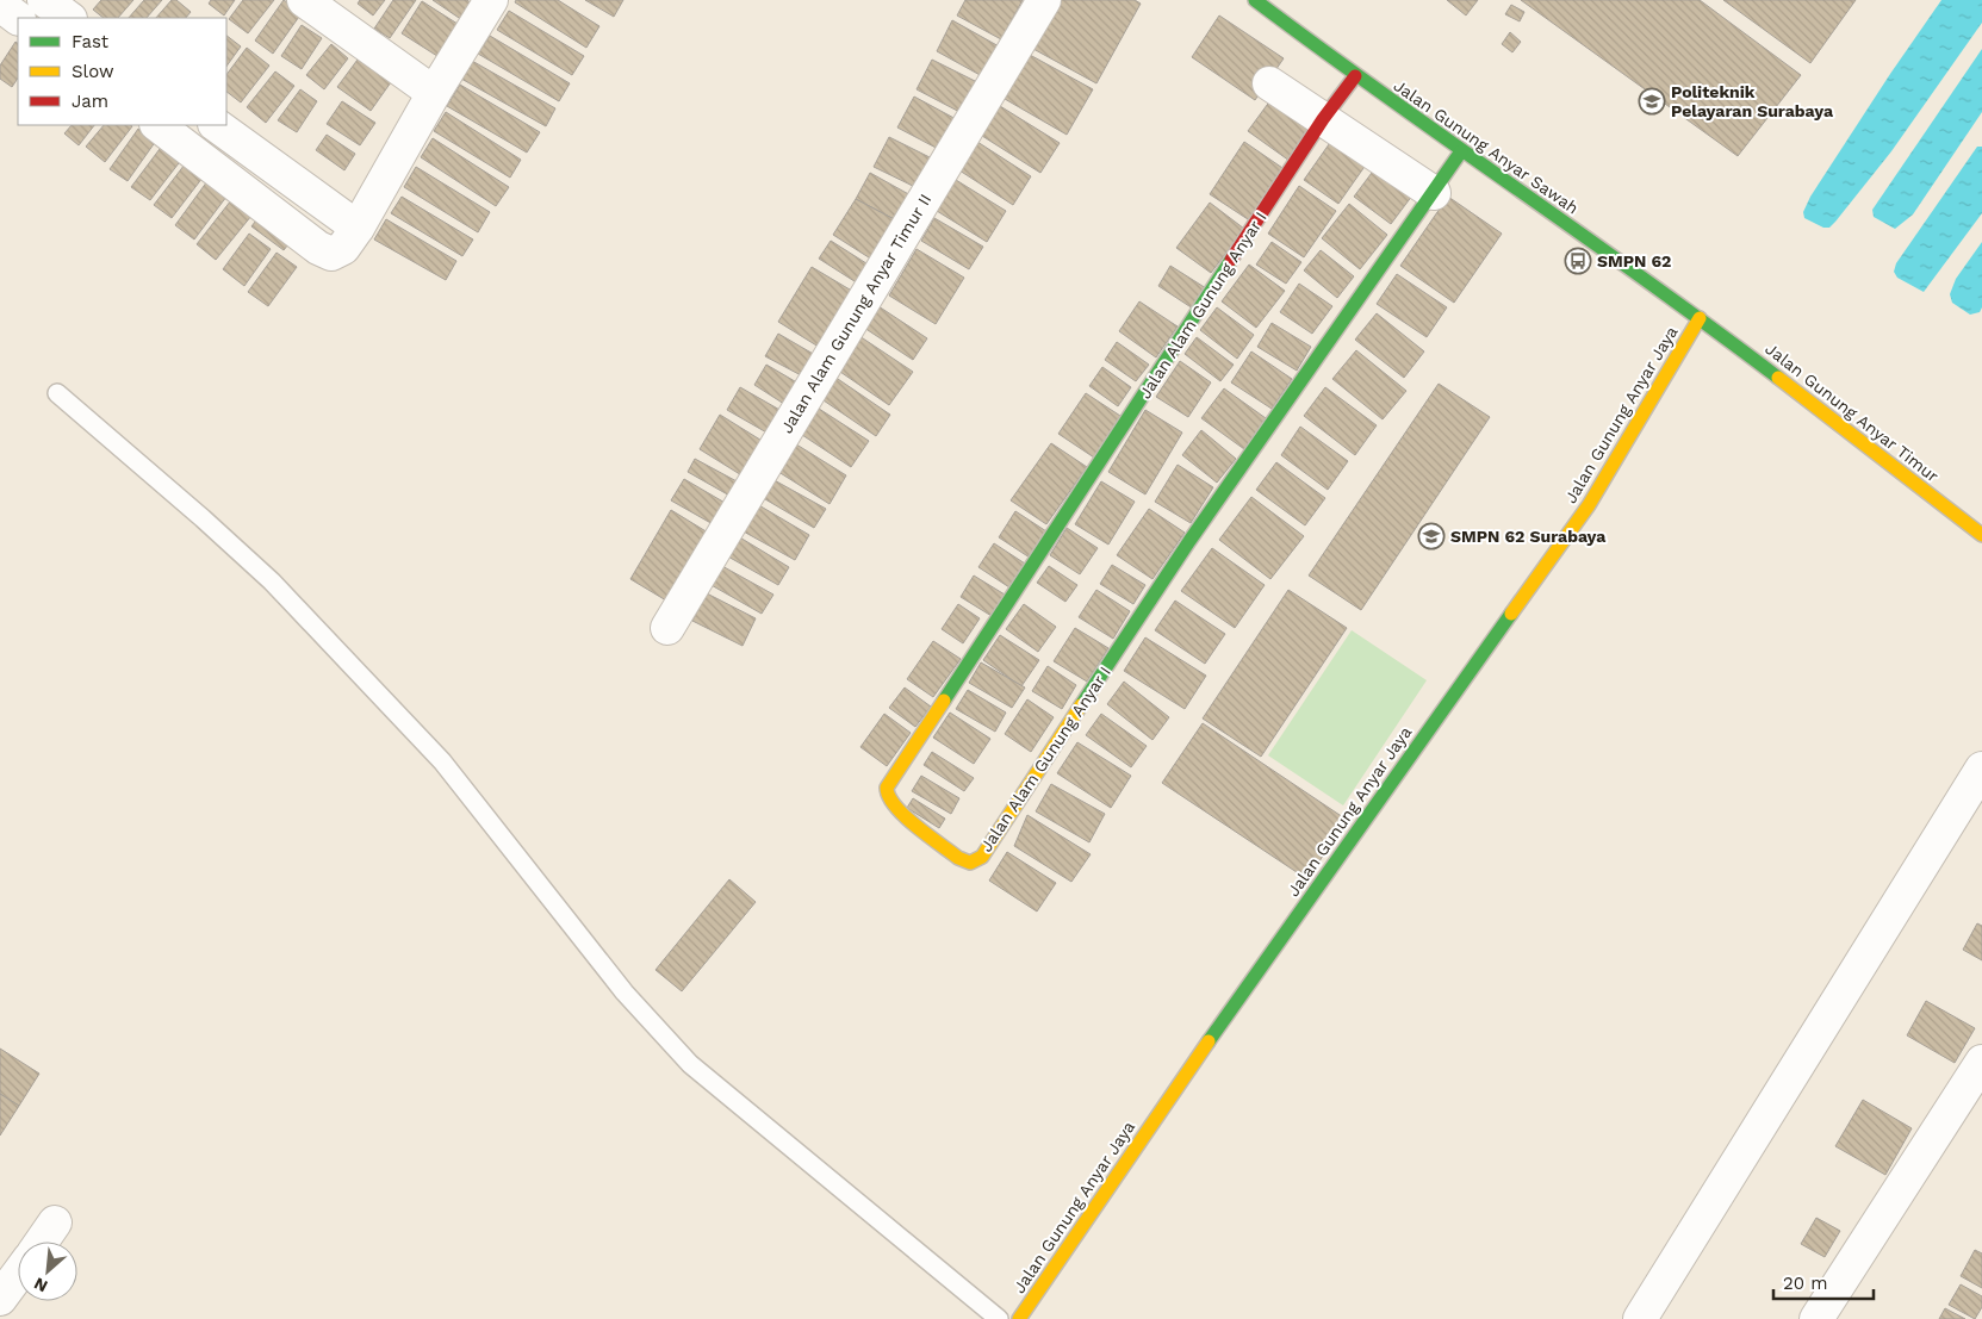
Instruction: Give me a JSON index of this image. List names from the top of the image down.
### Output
{
  "streets": {
    "street": [
      "Jalan Gunung Anyar Sawah",
      "Jalan Alam Gunung Anyar I",
      "Jalan Alam Gunung Anyar Timur II",
      "Jalan Gunung Anyar Timur",
      "Jalan Gunung Anyar Jaya"
    ]
  },
  "crossings": [
    ["Jalan Gunung Anyar Sawah", "Jalan Alam Gunung Anyar I"],
    ["Jalan Gunung Anyar Sawah", "Jalan Gunung Anyar Timur"],
    ["Jalan Gunung Anyar Sawah", "Jalan Gunung Anyar Jaya"],
    ["Jalan Gunung Anyar Timur", "Jalan Gunung Anyar Jaya"]
  ],
  "places": {
    "school or university": ["Politeknik Pelayaran Surabaya", "SMPN 62 Surabaya"],
    "bus stop": ["SMPN 62"]
  },
  "legend": ["Fast", "Slow", "Jam"],
  "scale_bar": "20 m",
  "north": "bottom left"
}
